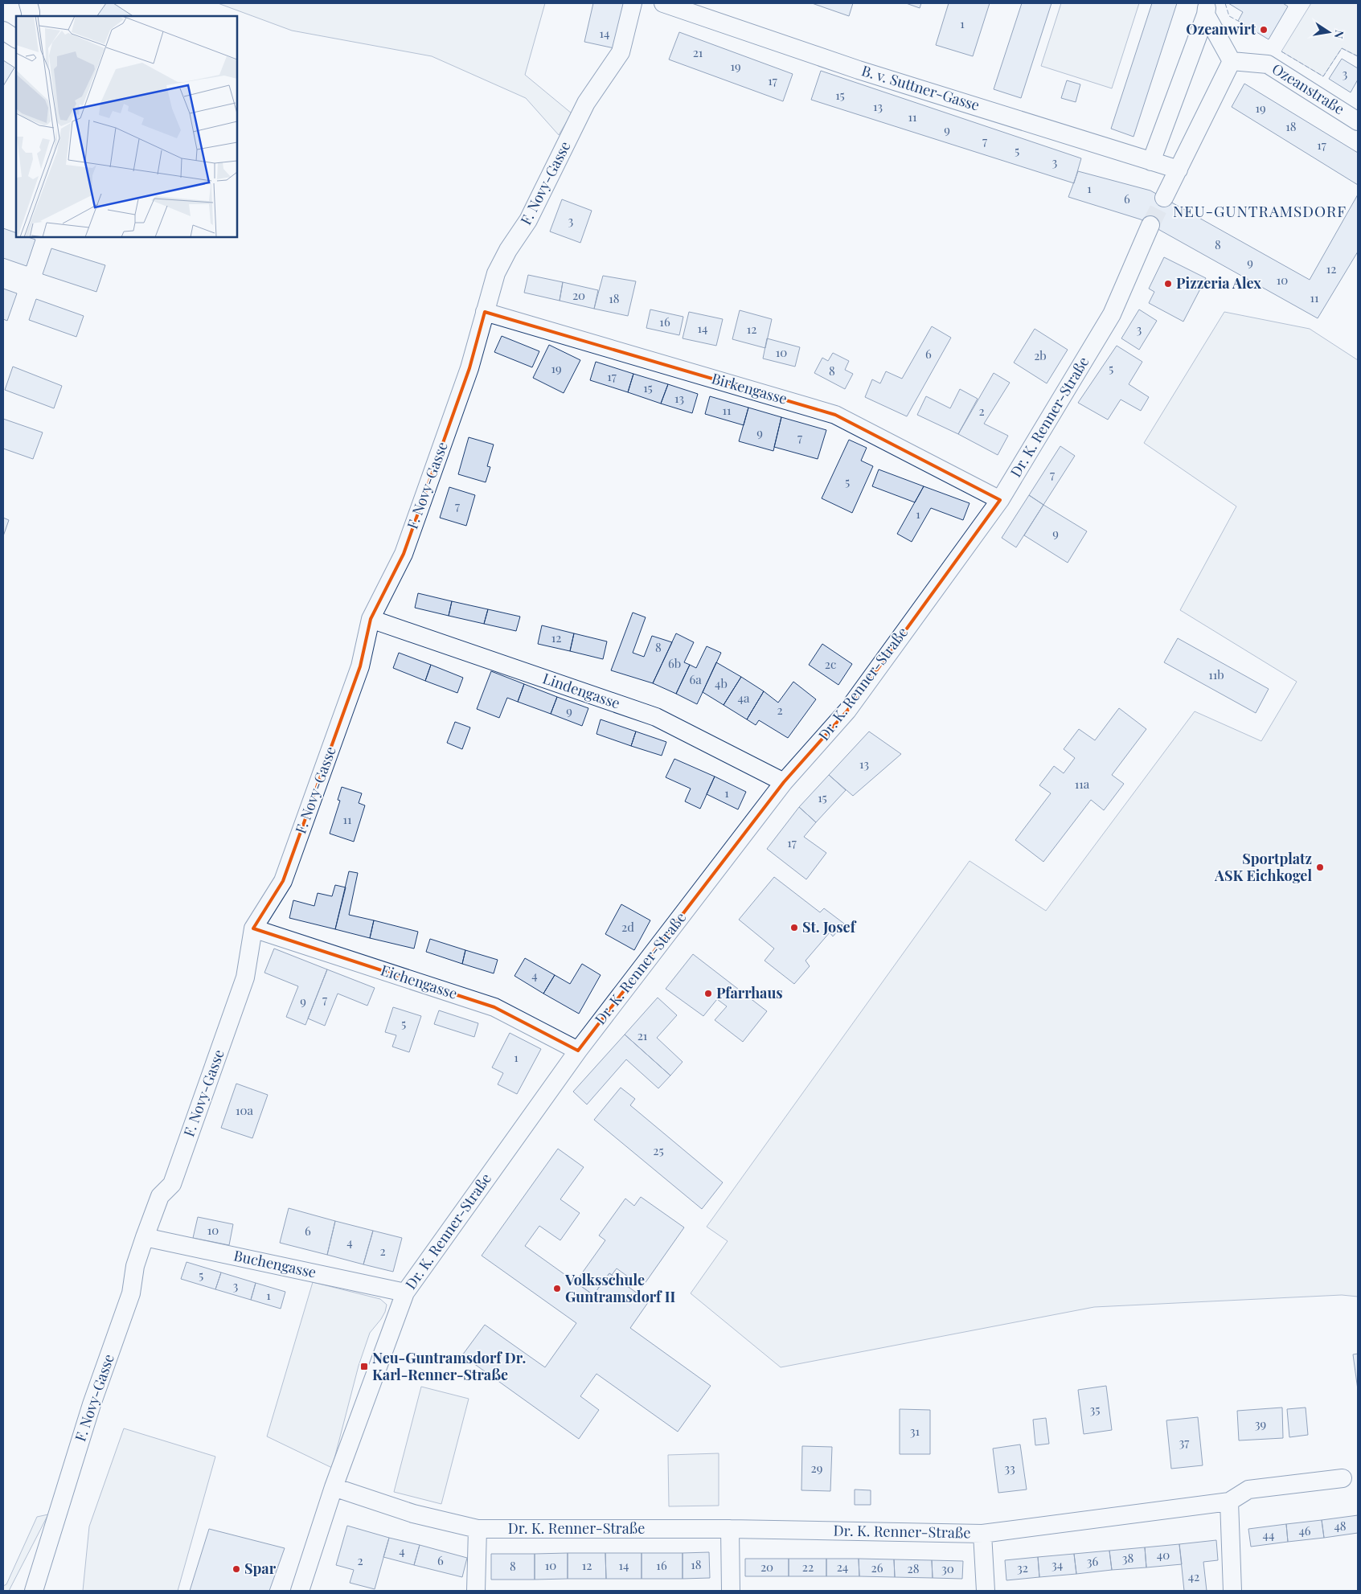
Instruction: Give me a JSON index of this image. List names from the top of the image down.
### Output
{
  "streets": {
    "street": [
      "B. v. Suttner-Gasse",
      "Ozeanstraße",
      "F. Novy-Gasse",
      "Birkengasse",
      "Dr. K. Renner-Straße",
      "Lindengasse",
      "Eichengasse",
      "Buchengasse"
    ]
  },
  "crossings": [
    ["F. Novy-Gasse", "Birkengasse"],
    ["F. Novy-Gasse", "Lindengasse"],
    ["F. Novy-Gasse", "Eichengasse"],
    ["F. Novy-Gasse", "Buchengasse"],
    ["Birkengasse", "Dr. K. Renner-Straße"],
    ["Dr. K. Renner-Straße", "Lindengasse"],
    ["Dr. K. Renner-Straße", "Eichengasse"],
    ["Dr. K. Renner-Straße", "Buchengasse"]
  ],
  "districts": ["NEU-GUNTRAMSDORF"],
  "places": {
    "other": [
      "Ozeanwirt",
      "Pizzeria Alex",
      "Sportplatz ASK Eichkogel",
      "St. Josef",
      "Pfarrhaus",
      "Volksschule Guntramsdorf II",
      "Spar"
    ],
    "transit": ["Neu-Guntramsdorf Dr. Karl-Renner-Straße"]
  },
  "house_numbers": [
    "1",
    "14",
    "21",
    "19",
    "3",
    "17",
    "15",
    "13",
    "19",
    "11",
    "18",
    "9",
    "7",
    "17",
    "5",
    "3",
    "1",
    "6",
    "3",
    "8",
    "9",
    "12",
    "10",
    "20",
    "11",
    "18",
    "16",
    "14",
    "12",
    "3",
    "10",
    "6",
    "2b",
    "19",
    "5",
    "8",
    "17",
    "15",
    "13",
    "11",
    "2",
    "9",
    "7",
    "7",
    "5",
    "7",
    "1",
    "9",
    "12",
    "8",
    "6b",
    "2c",
    "11b",
    "6a",
    "4b",
    "4a",
    "2",
    "9",
    "13",
    "11a",
    "1",
    "15",
    "11",
    "17",
    "2d",
    "4",
    "7",
    "9",
    "5",
    "21",
    "1",
    "10a",
    "25",
    "10",
    "6",
    "4",
    "2",
    "5",
    "3",
    "1",
    "35",
    "39",
    "31",
    "37",
    "29",
    "33",
    "48",
    "46",
    "44",
    "4",
    "40",
    "38",
    "2",
    "6",
    "36",
    "18",
    "34",
    "10",
    "12",
    "14",
    "16",
    "8",
    "20",
    "22",
    "24",
    "26",
    "32",
    "28",
    "30",
    "42"
  ],
  "north": "right"
}
